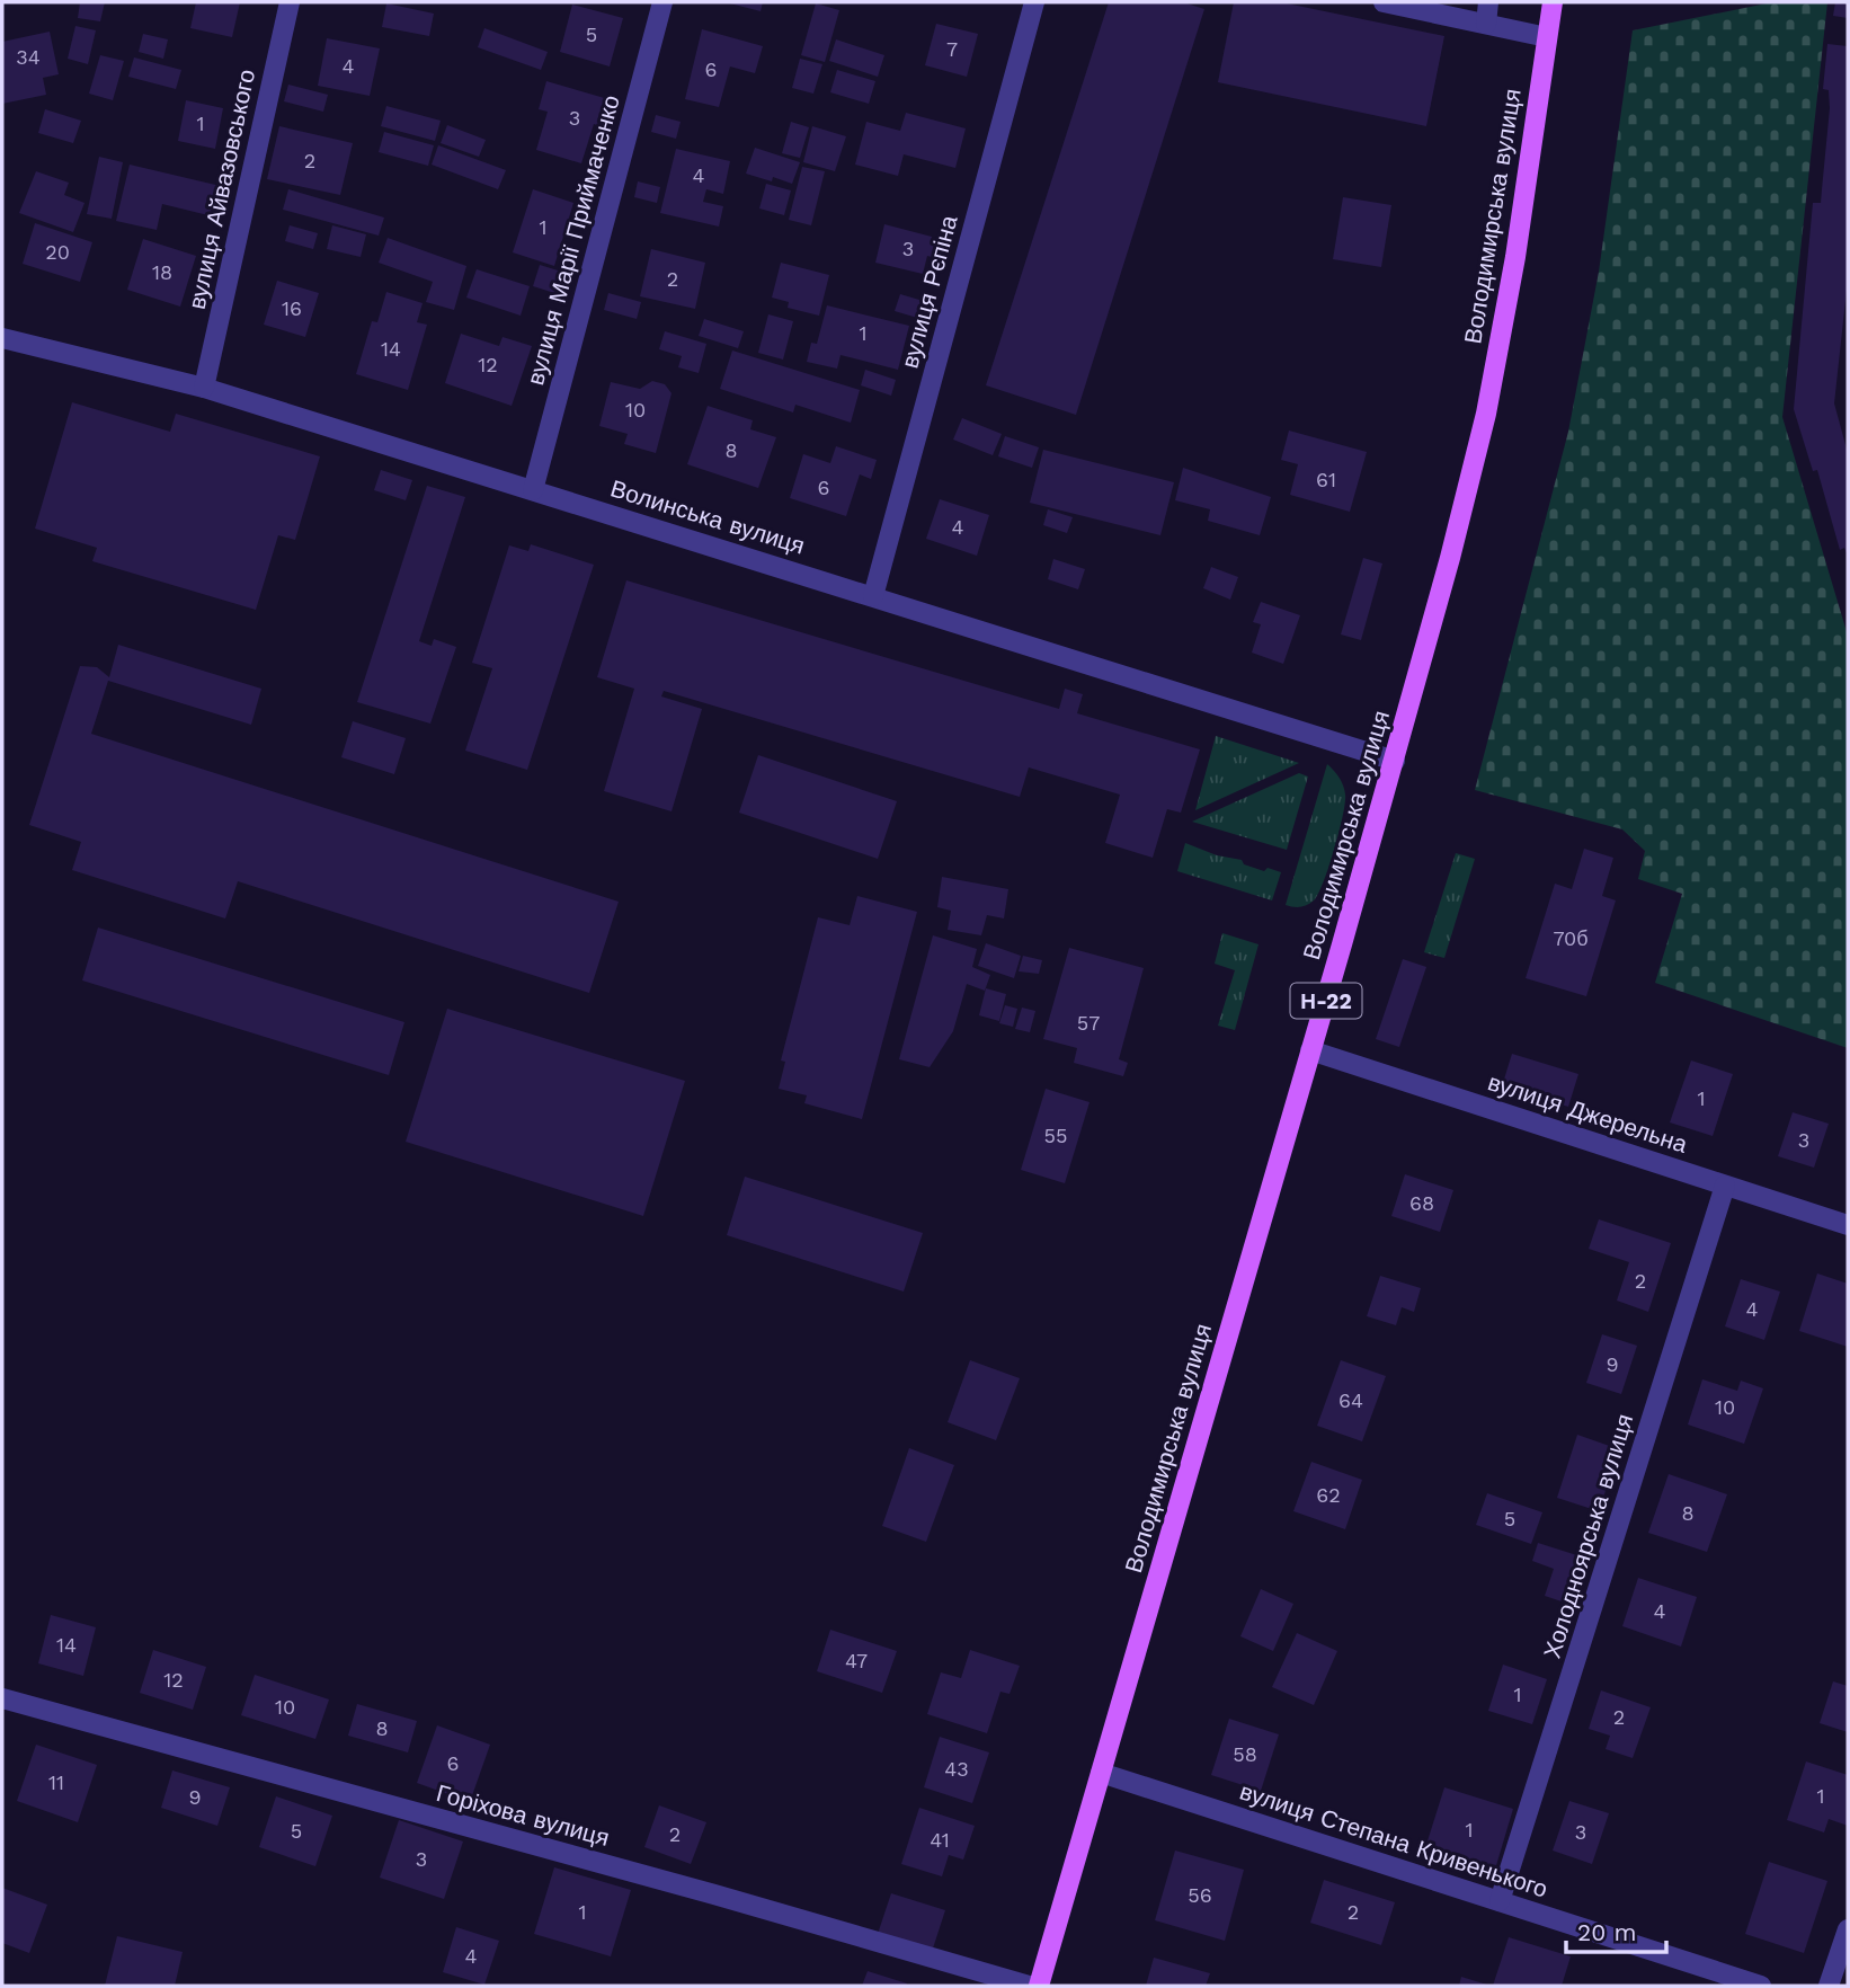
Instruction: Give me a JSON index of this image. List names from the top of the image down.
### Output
{
  "streets": {
    "main road": ["Володимирська вулиця", "Н-22"],
    "street": [
      "вулиця Айвазовського",
      "вулиця Марії Приймаченко",
      "вулиця Рєпіна",
      "Волинська вулиця",
      "вулиця Джерельна",
      "Холодноярська вулиця",
      "Горіхова вулиця",
      "вулиця Степана Кривенького"
    ]
  },
  "crossings": [
    ["вулиця Айвазовського", "Волинська вулиця"],
    ["Володимирська вулиця", "Волинська вулиця"],
    ["Володимирська вулиця", "вулиця Джерельна"],
    ["Володимирська вулиця", "вулиця Степана Кривенького"],
    ["вулиця Марії Приймаченко", "Волинська вулиця"],
    ["вулиця Рєпіна", "Волинська вулиця"],
    ["вулиця Джерельна", "Холодноярська вулиця"],
    ["Холодноярська вулиця", "вулиця Степана Кривенького"]
  ],
  "house_numbers": [
    "5",
    "7",
    "34",
    "4",
    "6",
    "3",
    "1",
    "2",
    "4",
    "1",
    "3",
    "20",
    "18",
    "2",
    "16",
    "1",
    "14",
    "12",
    "10",
    "8",
    "61",
    "6",
    "4",
    "70б",
    "57",
    "1",
    "55",
    "3",
    "68",
    "2",
    "4",
    "9",
    "64",
    "10",
    "62",
    "8",
    "5",
    "4",
    "14",
    "47",
    "12",
    "1",
    "10",
    "2",
    "8",
    "58",
    "6",
    "43",
    "11",
    "1",
    "9",
    "1",
    "5",
    "3",
    "2",
    "41",
    "3",
    "56",
    "1",
    "2",
    "4"
  ],
  "scale_bar": "20 m"
}
